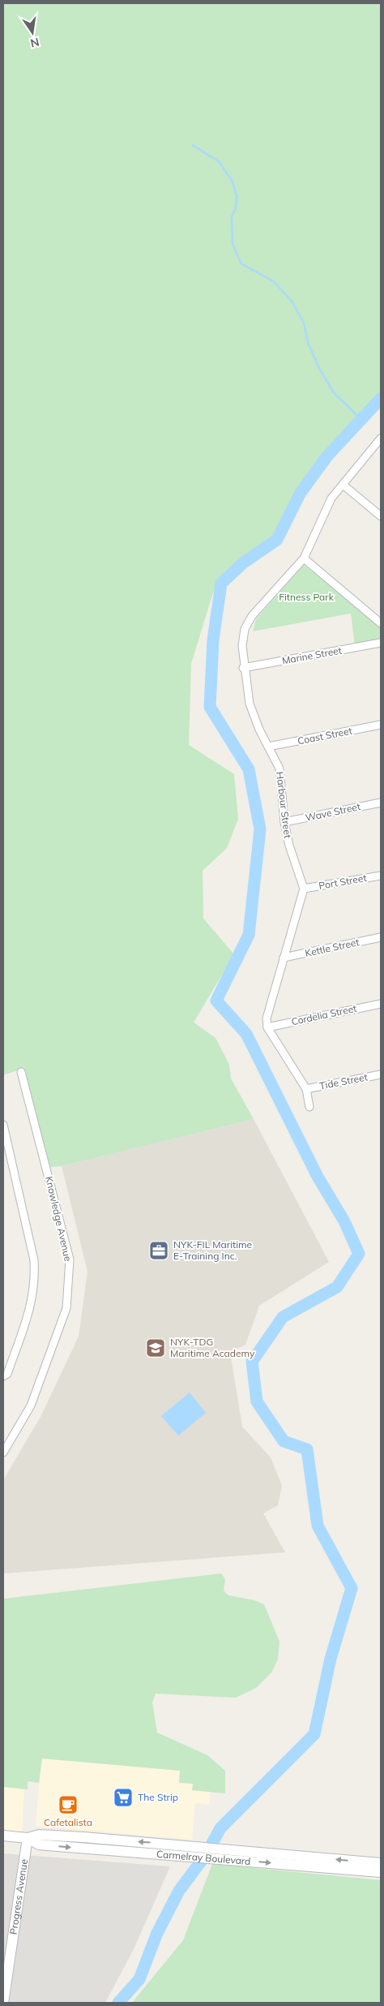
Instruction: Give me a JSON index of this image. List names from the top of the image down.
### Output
{
  "streets": {
    "street": [
      "Marine Street",
      "Coast Street",
      "Harbour Street",
      "Wave Street",
      "Port Street",
      "Kettle Street",
      "Cordelia Street",
      "Tide Street",
      "Knowledge Avenue",
      "Carmelray Boulevard",
      "Progress Avenue"
    ]
  },
  "crossings": [
    ["Marine Street", "Harbour Street"],
    ["Coast Street", "Harbour Street"],
    ["Harbour Street", "Wave Street"],
    ["Harbour Street", "Port Street"],
    ["Carmelray Boulevard", "Progress Avenue"]
  ],
  "parks": ["Fitness Park"],
  "places": {
    "office": ["NYK-FIL Maritime E-Training Inc."],
    "school or university": ["NYK-TDG Maritime Academy"],
    "supermarket": ["The Strip"],
    "cafe": ["Cafetalista"]
  },
  "north": "bottom"
}
